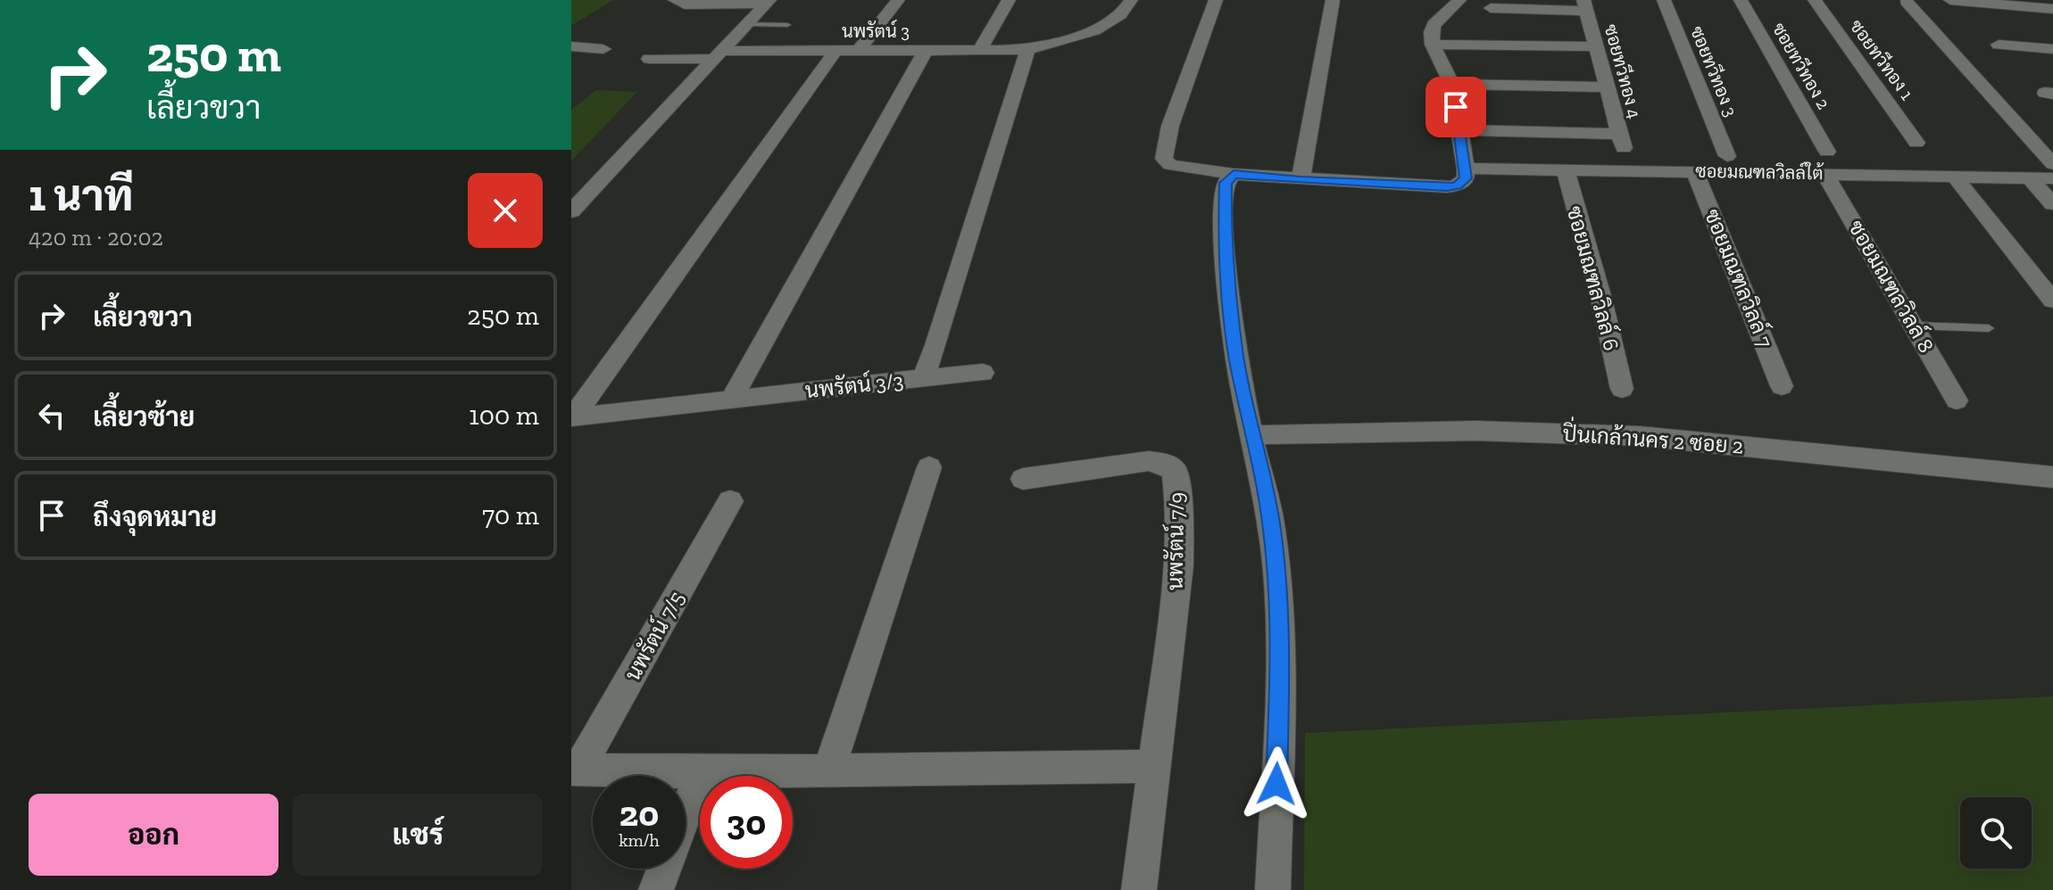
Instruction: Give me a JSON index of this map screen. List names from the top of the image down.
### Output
{
  "streets": {
    "street": [
      "นพรัตน์ 3",
      "ซอยทวีทอง 1",
      "ซอยทวีทอง 2",
      "ซอยทวีทอง 4",
      "ซอยทวีทอง 3",
      "ซอยมณฑลวิลล์ใต้",
      "ซอยมณฑลวิลล์ 6",
      "ซอยมณฑลวิลล์ 7",
      "ซอยมณฑลวิลล์ 8",
      "นพรัตน์ 3/3",
      "ปิ่นเกล้านคร 2 ซอย 2",
      "นพรัตน์ 7/9",
      "นพรัตน์ 7/5"
    ]
  },
  "crossings": [
    ["นพรัตน์ 3", "นพรัตน์ 3/3"],
    ["ซอยทวีทอง 2", "ซอยมณฑลวิลล์ใต้"],
    ["ซอยทวีทอง 2", "ซอยมณฑลวิลล์ 8"],
    ["ซอยมณฑลวิลล์ใต้", "ซอยมณฑลวิลล์ 6"],
    ["ซอยมณฑลวิลล์ใต้", "ซอยมณฑลวิลล์ 7"],
    ["ซอยมณฑลวิลล์ใต้", "ซอยมณฑลวิลล์ 8"]
  ],
  "page": {
    "turn": ["250 m", "เลี้ยวขวา"],
    "heading": ["1 นาที", "420 m · 20:02"],
    "list": [
      {
        "name": "เลี้ยวขวา",
        "value": "250 m"
      },
      {
        "name": "เลี้ยวซ้าย",
        "value": "100 m"
      },
      {
        "name": "ถึงจุดหมาย",
        "value": "70 m"
      }
    ],
    "speed": "20 km/h",
    "limit": "30",
    "buttons": ["ออก", "แชร์"]
  }
}
